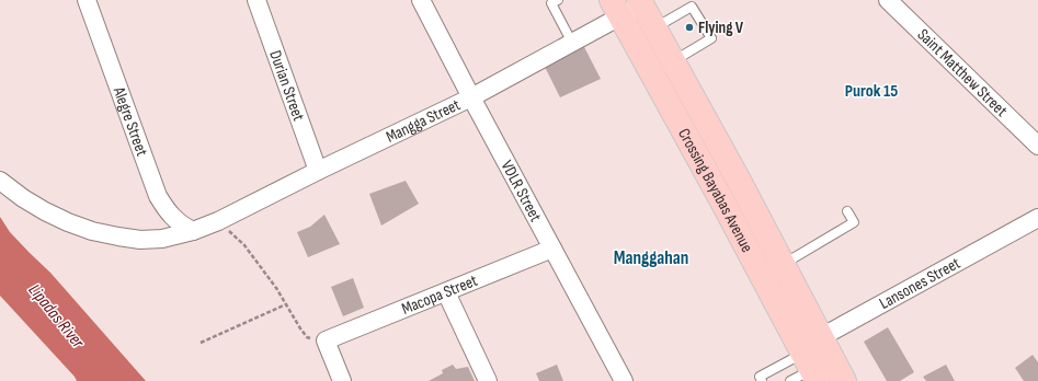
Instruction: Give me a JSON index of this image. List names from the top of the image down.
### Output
{
  "streets": {
    "main road": ["Crossing Bayabas Avenue"],
    "street": [
      "Saint Matthew Street",
      "Durian Street",
      "Mangga Street",
      "Alegre Street",
      "VDLR Street",
      "Lansones Street",
      "Macopa Street"
    ]
  },
  "crossings": [
    ["Durian Street", "Mangga Street"],
    ["Mangga Street", "Alegre Street"],
    ["Mangga Street", "VDLR Street"],
    ["Mangga Street", "Crossing Bayabas Avenue"],
    ["VDLR Street", "Macopa Street"],
    ["Crossing Bayabas Avenue", "Lansones Street"]
  ],
  "districts": ["Purok 15", "Manggahan"],
  "water": ["Lipadas River"],
  "places": ["Flying V"]
}
